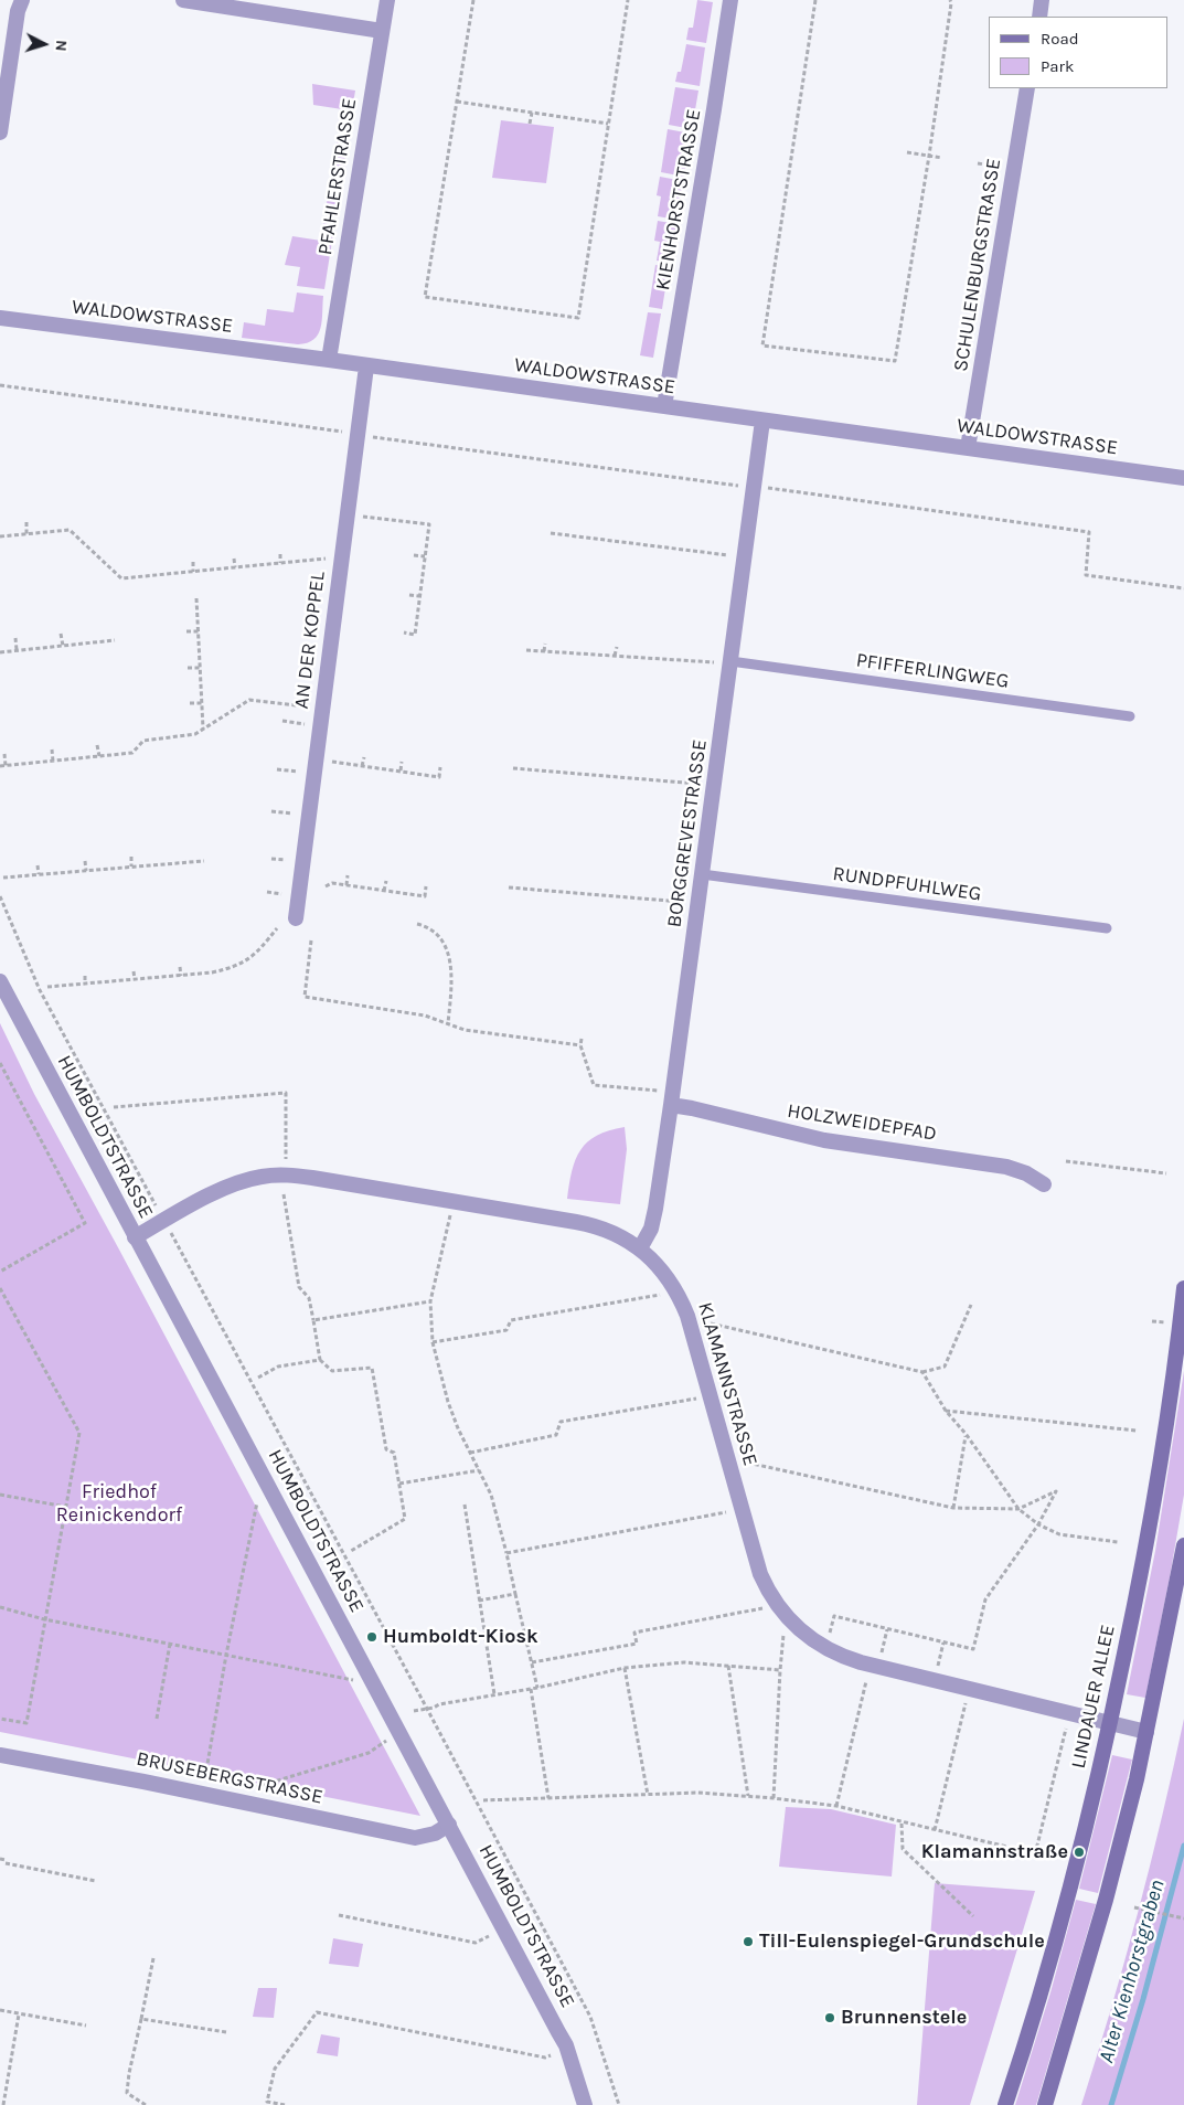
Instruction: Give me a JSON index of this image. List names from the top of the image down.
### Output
{
  "streets": {
    "main road": ["LINDAUER ALLEE"],
    "street": [
      "PFAHLERSTRASSE",
      "KIENHORSTSTRASSE",
      "SCHULENBURGSTRASSE",
      "WALDOWSTRASSE",
      "AN DER KOPPEL",
      "BORGGREVESTRASSE",
      "HOLZWEIDEPFAD",
      "HUMBOLDTSTRASSE",
      "KLAMANNSTRASSE",
      "BRUSEBERGSTRASSE"
    ],
    "lane": ["PFIFFERLINGWEG", "RUNDPFUHLWEG"]
  },
  "crossings": [
    ["PFAHLERSTRASSE", "WALDOWSTRASSE"],
    ["KIENHORSTSTRASSE", "WALDOWSTRASSE"],
    ["SCHULENBURGSTRASSE", "WALDOWSTRASSE"],
    ["WALDOWSTRASSE", "AN DER KOPPEL"],
    ["WALDOWSTRASSE", "BORGGREVESTRASSE"],
    ["PFIFFERLINGWEG", "BORGGREVESTRASSE"],
    ["BORGGREVESTRASSE", "RUNDPFUHLWEG"],
    ["BORGGREVESTRASSE", "HOLZWEIDEPFAD"],
    ["BORGGREVESTRASSE", "KLAMANNSTRASSE"],
    ["HUMBOLDTSTRASSE", "KLAMANNSTRASSE"],
    ["HUMBOLDTSTRASSE", "BRUSEBERGSTRASSE"],
    ["KLAMANNSTRASSE", "LINDAUER ALLEE"]
  ],
  "water": ["Alter Kienhorstgraben"],
  "parks": ["Friedhof Reinickendorf"],
  "places": [
    "Humboldt-Kiosk",
    "Klamannstraße",
    "Till-Eulenspiegel-Grundschule",
    "Brunnenstele"
  ],
  "legend": ["Road", "Park"],
  "north": "right"
}
